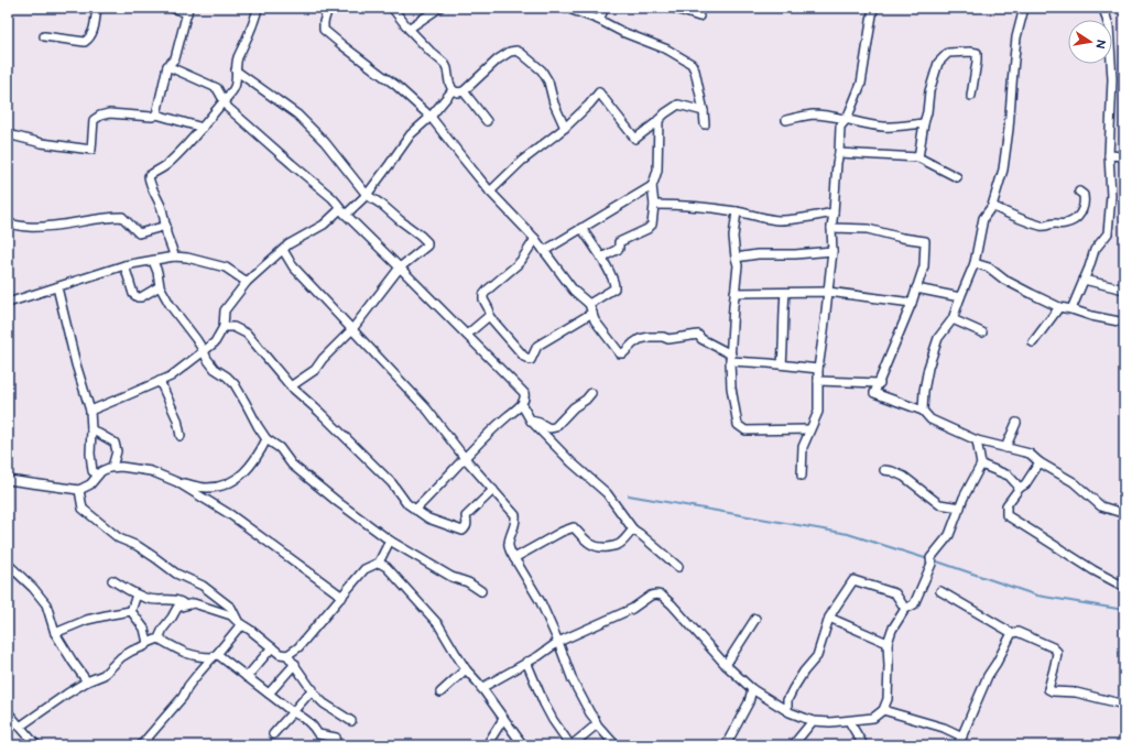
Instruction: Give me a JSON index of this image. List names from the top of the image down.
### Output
{
  "north": "right"
}
